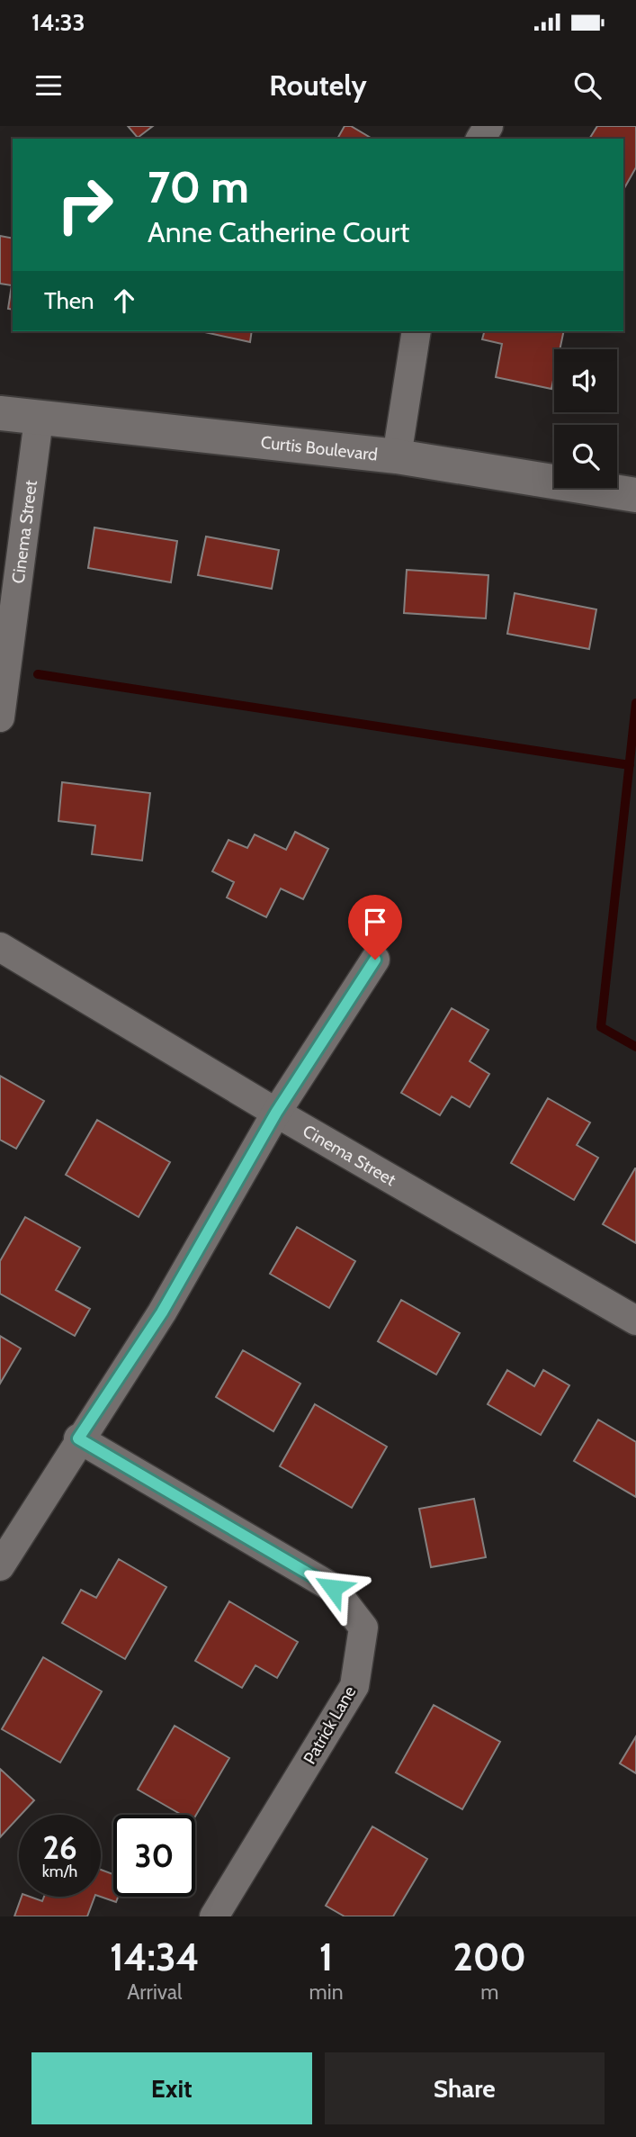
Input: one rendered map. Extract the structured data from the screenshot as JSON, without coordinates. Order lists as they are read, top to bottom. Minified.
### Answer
{"streets":{"street":["Curtis Boulevard","Cinema Street","Patrick Lane"]},"crossings":[["Curtis Boulevard","Cinema Street"]],"page":{"status":"14:33","header":"Routely","turn":["70 m","Anne Catherine Court"],"then":"Then","speed":"26 km/h","limit":"30","eta":["14:34","Arrival","1","min","200","m"],"buttons":["Exit","Share"]}}
